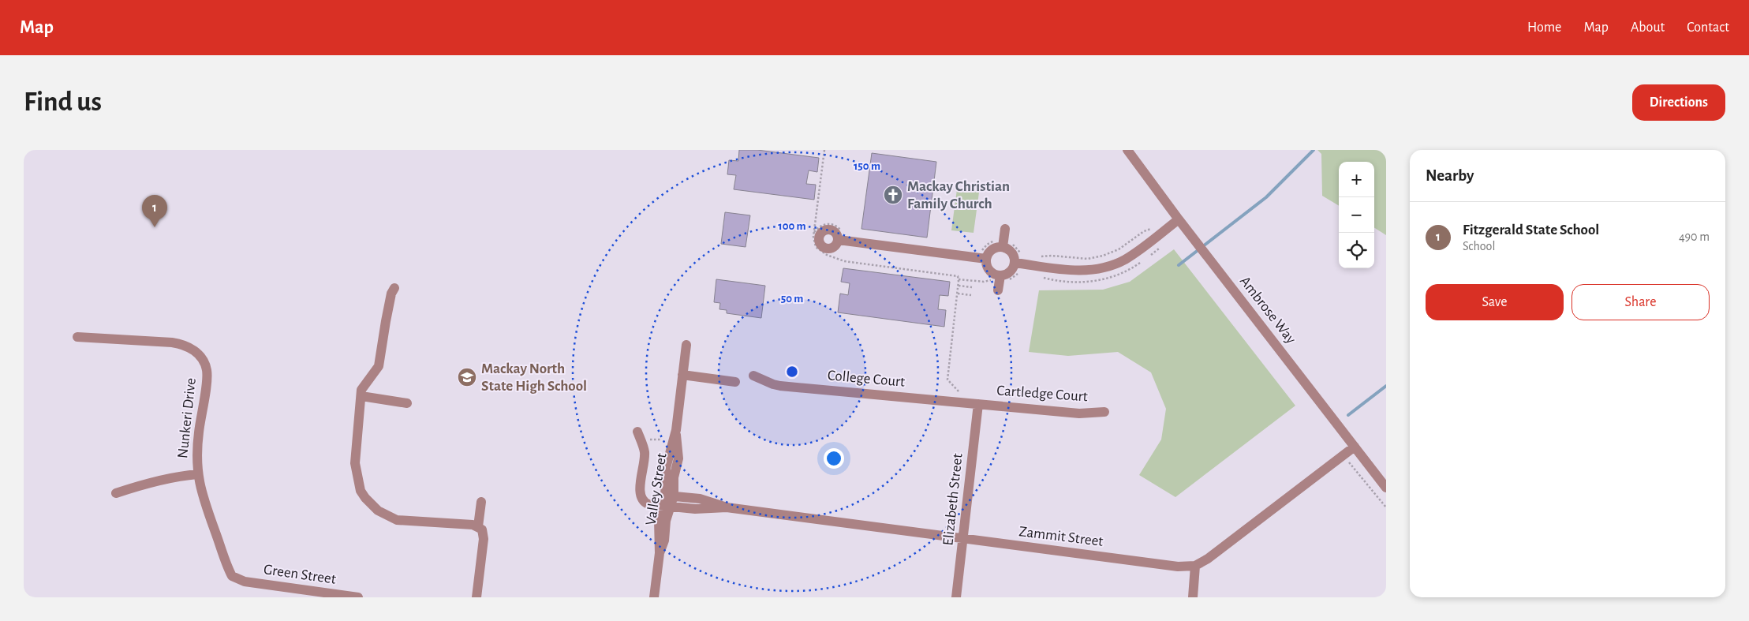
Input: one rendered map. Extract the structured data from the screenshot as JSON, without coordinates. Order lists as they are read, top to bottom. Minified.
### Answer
{"streets":{"street":["Ambrose Way","College Court","Cartledge Court","Nunkeri Drive","Valley Street","Elizabeth Street","Zammit Street","Green Street"]},"crossings":[["Ambrose Way","Zammit Street"],["College Court","Cartledge Court"],["College Court","Elizabeth Street"],["Cartledge Court","Elizabeth Street"],["Nunkeri Drive","Green Street"],["Valley Street","Zammit Street"],["Elizabeth Street","Zammit Street"]],"places":{"church":["Mackay Christian Family Church"],"school or university":["Mackay North State High School"]},"page":{"header":"Map","nav":["Home","Map","About","Contact"],"buttons":["Directions",["Save","Share"]],"title":"Find us","heading":"Nearby","map_buttons":["+","−"],"pins":"1","list":[{"mark":"1","name":"Fitzgerald State School","note":"School","value":"490 m"}]},"rings":["150 m","100 m","50 m"]}
